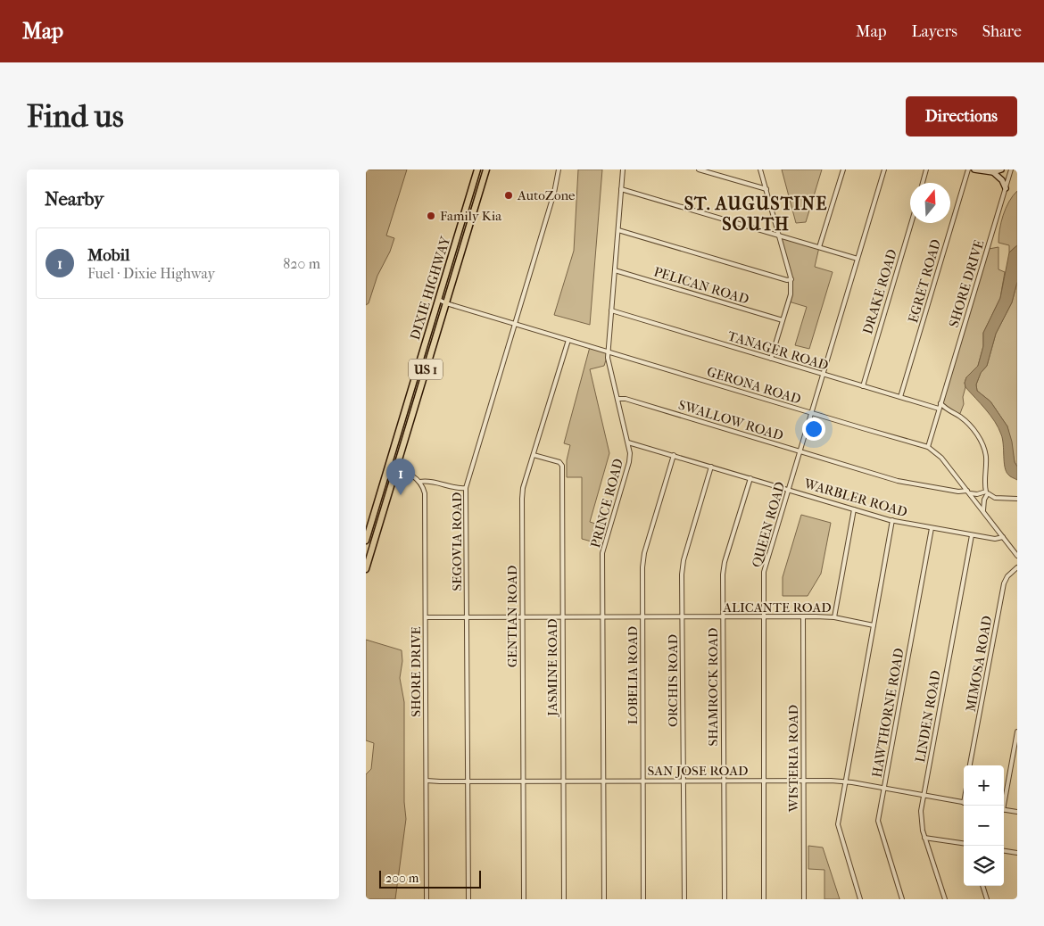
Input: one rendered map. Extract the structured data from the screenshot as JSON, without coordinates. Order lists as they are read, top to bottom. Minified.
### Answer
{"streets":{"main road":["DIXIE HIGHWAY","US 1"],"street":["EGRET ROAD","SHORE DRIVE","PELICAN ROAD","DRAKE ROAD","TANAGER ROAD","GERONA ROAD","SWALLOW ROAD","WARBLER ROAD","PRINCE ROAD","QUEEN ROAD","SEGOVIA ROAD","ALICANTE ROAD","GENTIAN ROAD","MIMOSA ROAD","JASMINE ROAD","LOBELIA ROAD","ORCHIS ROAD","SHAMROCK ROAD","HAWTHORNE ROAD","LINDEN ROAD","WISTERIA ROAD","SAN JOSE ROAD"]},"crossings":[["EGRET ROAD","TANAGER ROAD"],["SHORE DRIVE","TANAGER ROAD"],["SHORE DRIVE","GERONA ROAD"],["SHORE DRIVE","SWALLOW ROAD"],["SHORE DRIVE","ALICANTE ROAD"],["SHORE DRIVE","SAN JOSE ROAD"],["PELICAN ROAD","PRINCE ROAD"],["DIXIE HIGHWAY","GERONA ROAD"],["DRAKE ROAD","TANAGER ROAD"],["TANAGER ROAD","PRINCE ROAD"],["TANAGER ROAD","QUEEN ROAD"],["US 1","GERONA ROAD"],["GERONA ROAD","SWALLOW ROAD"],["GERONA ROAD","WARBLER ROAD"],["GERONA ROAD","PRINCE ROAD"],["GERONA ROAD","QUEEN ROAD"],["GERONA ROAD","SEGOVIA ROAD"],["GERONA ROAD","GENTIAN ROAD"],["SWALLOW ROAD","PRINCE ROAD"],["SWALLOW ROAD","QUEEN ROAD"],["WARBLER ROAD","PRINCE ROAD"],["WARBLER ROAD","QUEEN ROAD"],["WARBLER ROAD","LOBELIA ROAD"],["WARBLER ROAD","ORCHIS ROAD"],["WARBLER ROAD","SHAMROCK ROAD"],["WARBLER ROAD","HAWTHORNE ROAD"],["WARBLER ROAD","LINDEN ROAD"],["PRINCE ROAD","ALICANTE ROAD"],["PRINCE ROAD","SAN JOSE ROAD"],["QUEEN ROAD","ALICANTE ROAD"],["QUEEN ROAD","SAN JOSE ROAD"],["SEGOVIA ROAD","ALICANTE ROAD"],["SEGOVIA ROAD","SAN JOSE ROAD"],["ALICANTE ROAD","GENTIAN ROAD"],["ALICANTE ROAD","JASMINE ROAD"],["ALICANTE ROAD","LOBELIA ROAD"],["ALICANTE ROAD","ORCHIS ROAD"],["ALICANTE ROAD","SHAMROCK ROAD"],["ALICANTE ROAD","WISTERIA ROAD"],["GENTIAN ROAD","JASMINE ROAD"],["GENTIAN ROAD","SAN JOSE ROAD"],["JASMINE ROAD","SAN JOSE ROAD"],["LOBELIA ROAD","SAN JOSE ROAD"],["ORCHIS ROAD","SAN JOSE ROAD"],["SHAMROCK ROAD","SAN JOSE ROAD"],["HAWTHORNE ROAD","SAN JOSE ROAD"],["LINDEN ROAD","SAN JOSE ROAD"],["WISTERIA ROAD","SAN JOSE ROAD"]],"districts":["ST. AUGUSTINE SOUTH"],"places":["AutoZone","Family Kia"],"scale_bar":"200 m","north":"top","page":{"header":"Map","nav":["Map","Layers","Share"],"buttons":"Directions","title":"Find us","heading":"Nearby","list":[{"mark":"1","name":"Mobil","note":"Fuel · Dixie Highway","value":"820 m"}],"pins":"1","map_buttons":["+","−"],"scale":"200 m"}}
